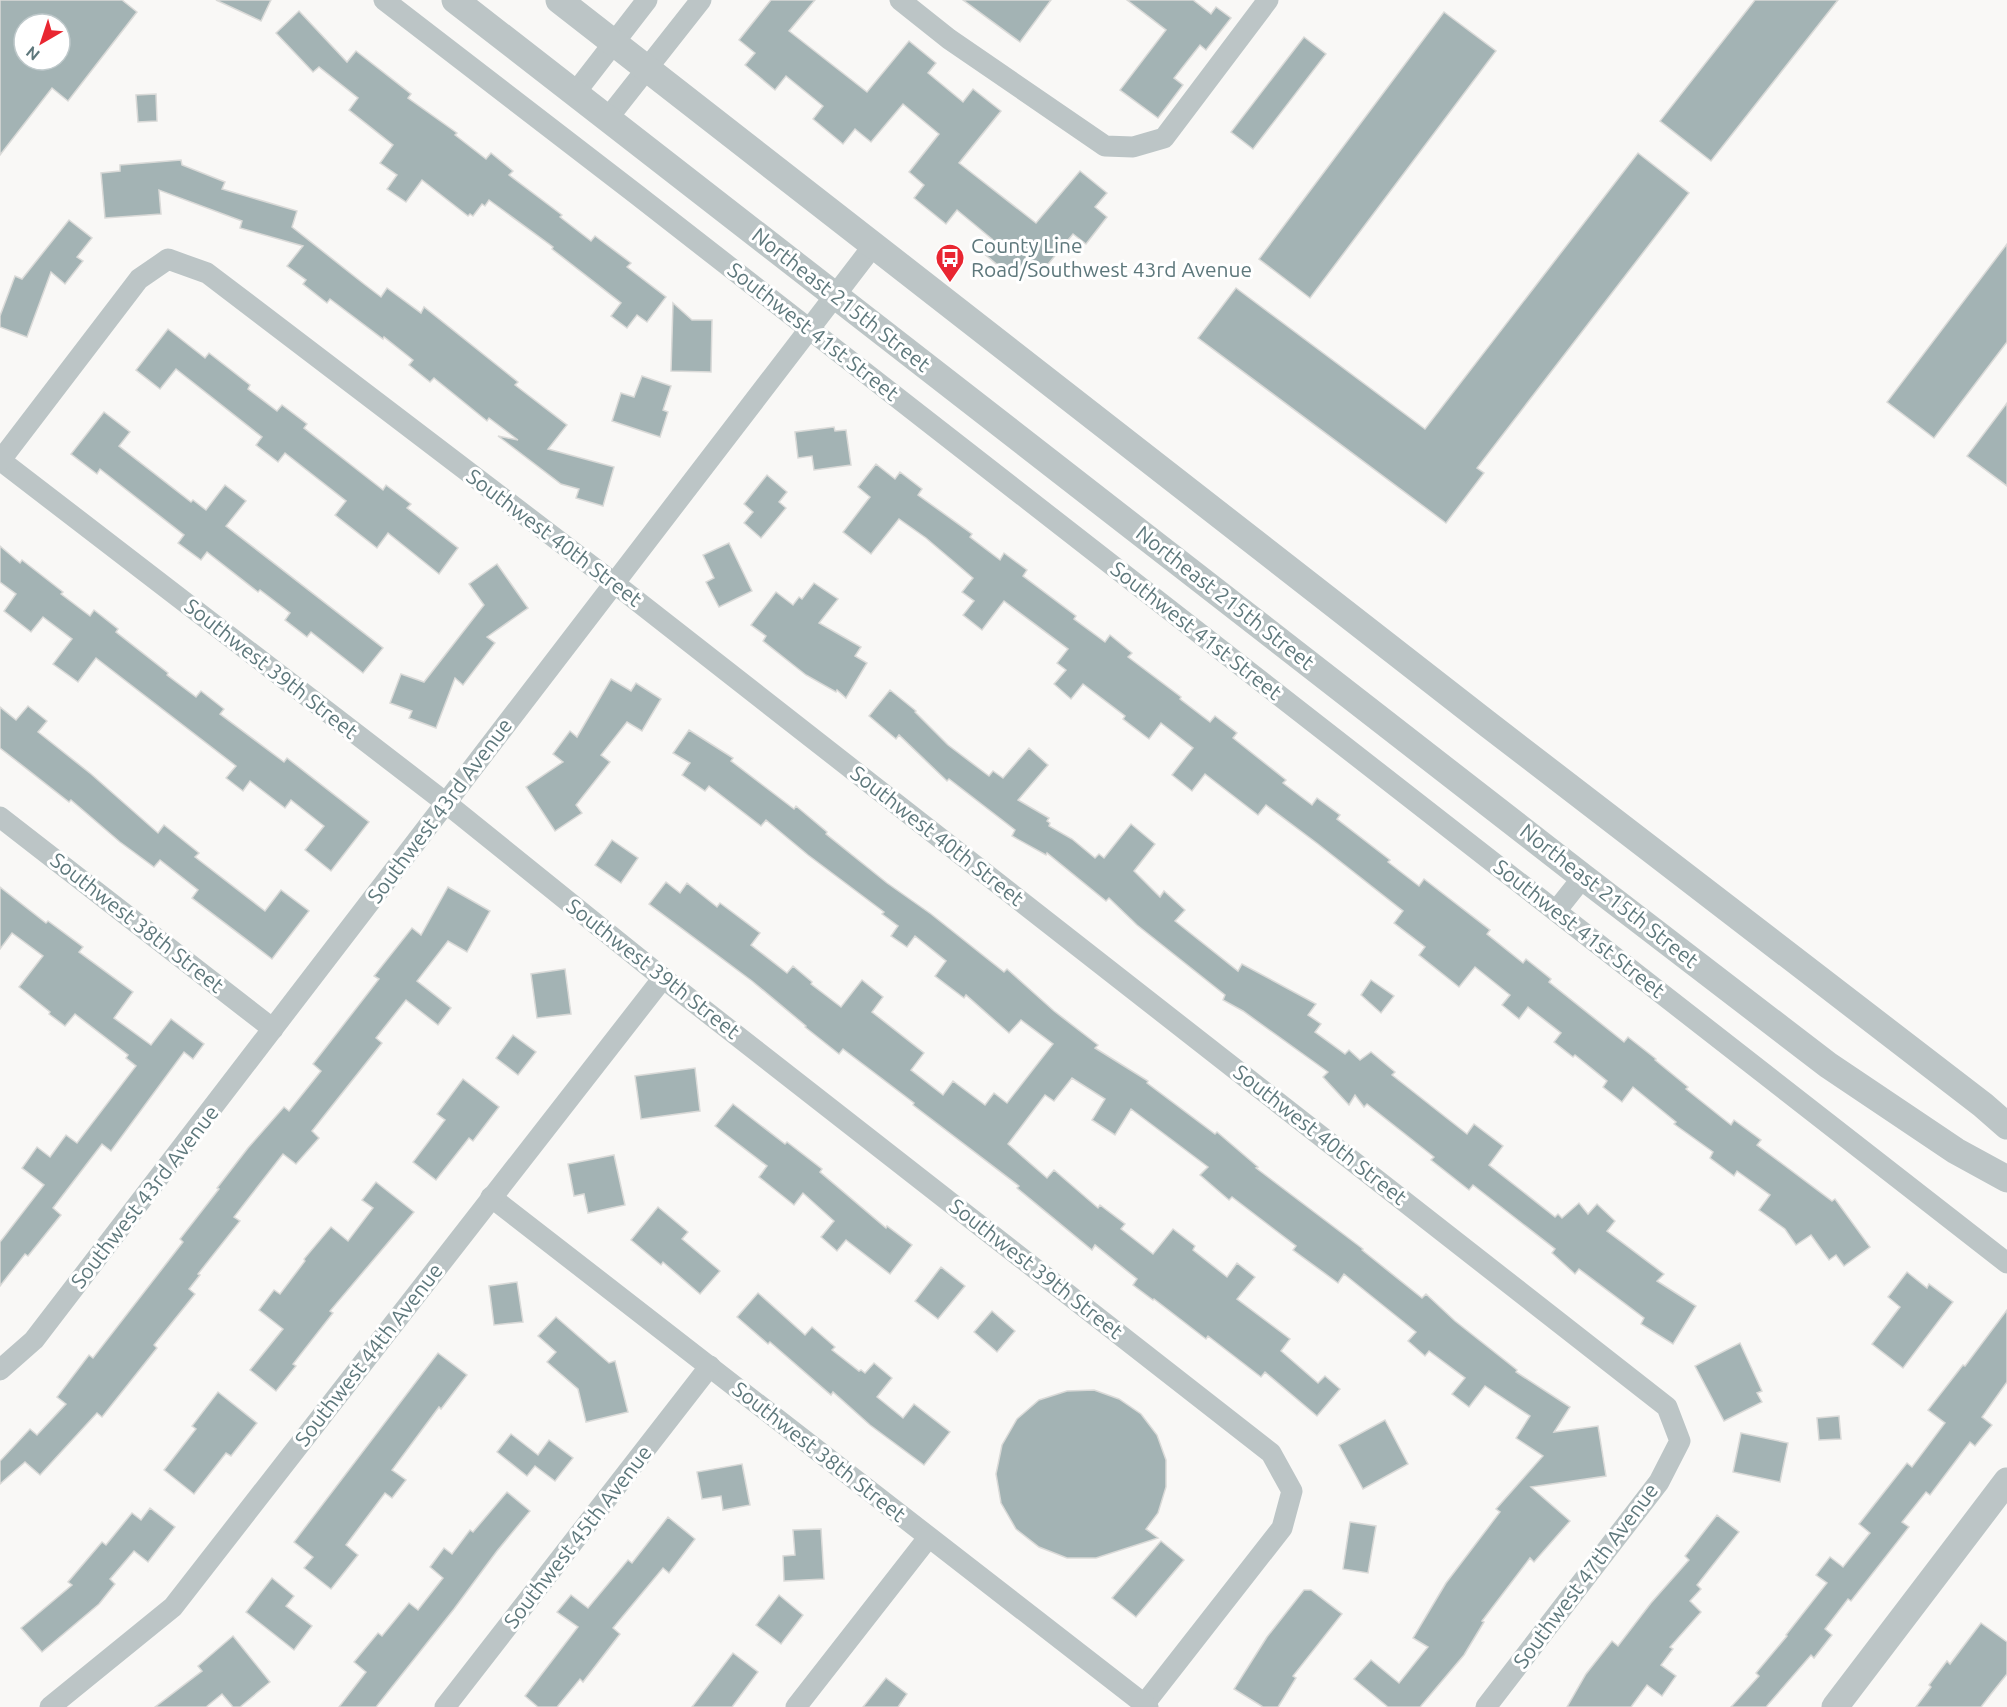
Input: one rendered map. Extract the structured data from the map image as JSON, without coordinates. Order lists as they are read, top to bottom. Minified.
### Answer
{"streets":{"street":["Northeast 215th Street","Southwest 41st Street","Southwest 40th Street","Southwest 39th Street","Southwest 43rd Avenue","Southwest 38th Street","Southwest 44th Avenue","Southwest 45th Avenue","Southwest 47th Avenue"]},"crossings":[["Northeast 215th Street","Southwest 43rd Avenue"],["Southwest 41st Street","Southwest 43rd Avenue"],["Southwest 40th Street","Southwest 39th Street"],["Southwest 40th Street","Southwest 43rd Avenue"],["Southwest 40th Street","Southwest 47th Avenue"],["Southwest 39th Street","Southwest 43rd Avenue"],["Southwest 39th Street","Southwest 38th Street"],["Southwest 39th Street","Southwest 44th Avenue"],["Southwest 43rd Avenue","Southwest 38th Street"],["Southwest 38th Street","Southwest 44th Avenue"],["Southwest 38th Street","Southwest 45th Avenue"]],"places":{"bus stop":["County Line Road/Southwest 43rd Avenue"]},"north":"bottom left"}
